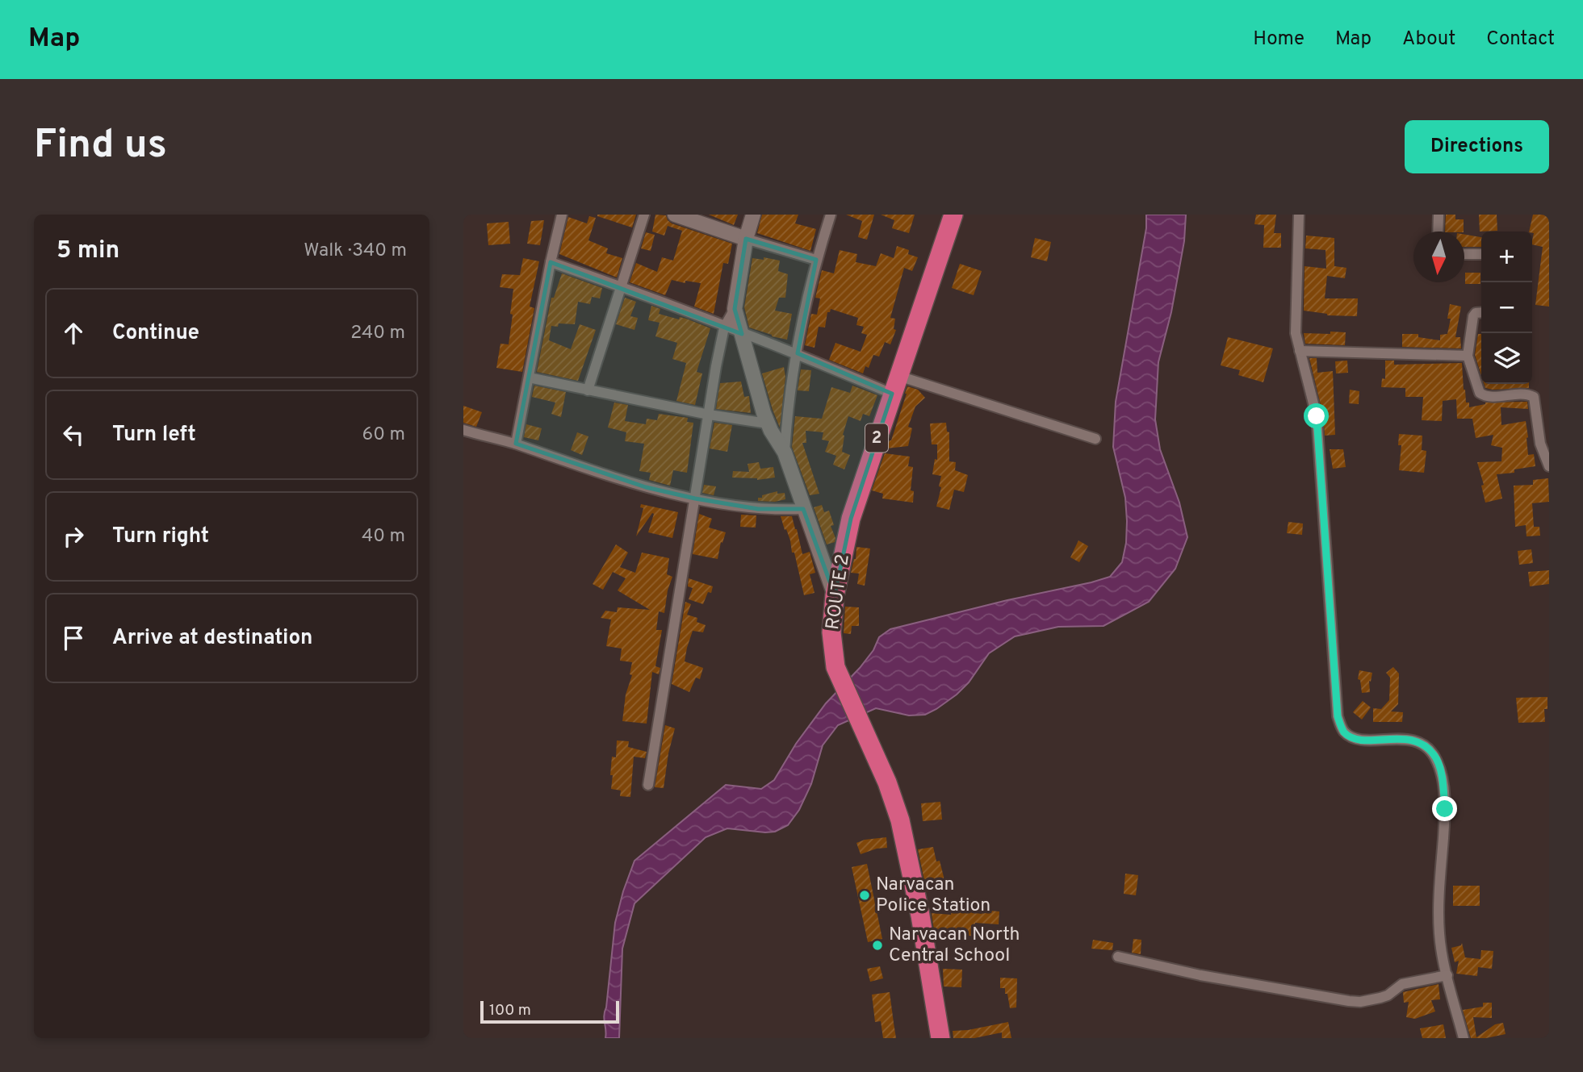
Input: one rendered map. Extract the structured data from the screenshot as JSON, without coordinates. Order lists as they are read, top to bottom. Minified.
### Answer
{"streets":{"highway":["2","ROUTE 2"]},"places":["Narvacan Police Station","Narvacan North Central School"],"scale_bar":"100 m","north":"bottom","page":{"header":"Map","nav":["Home","Map","About","Contact"],"buttons":"Directions","title":"Find us","heading":["5 min","Walk · 340 m"],"map_buttons":["+","−"],"list":[["Continue","240 m"],["Turn left","60 m"],["Turn right","40 m"],"Arrive at destination"],"scale":"100 m"}}
